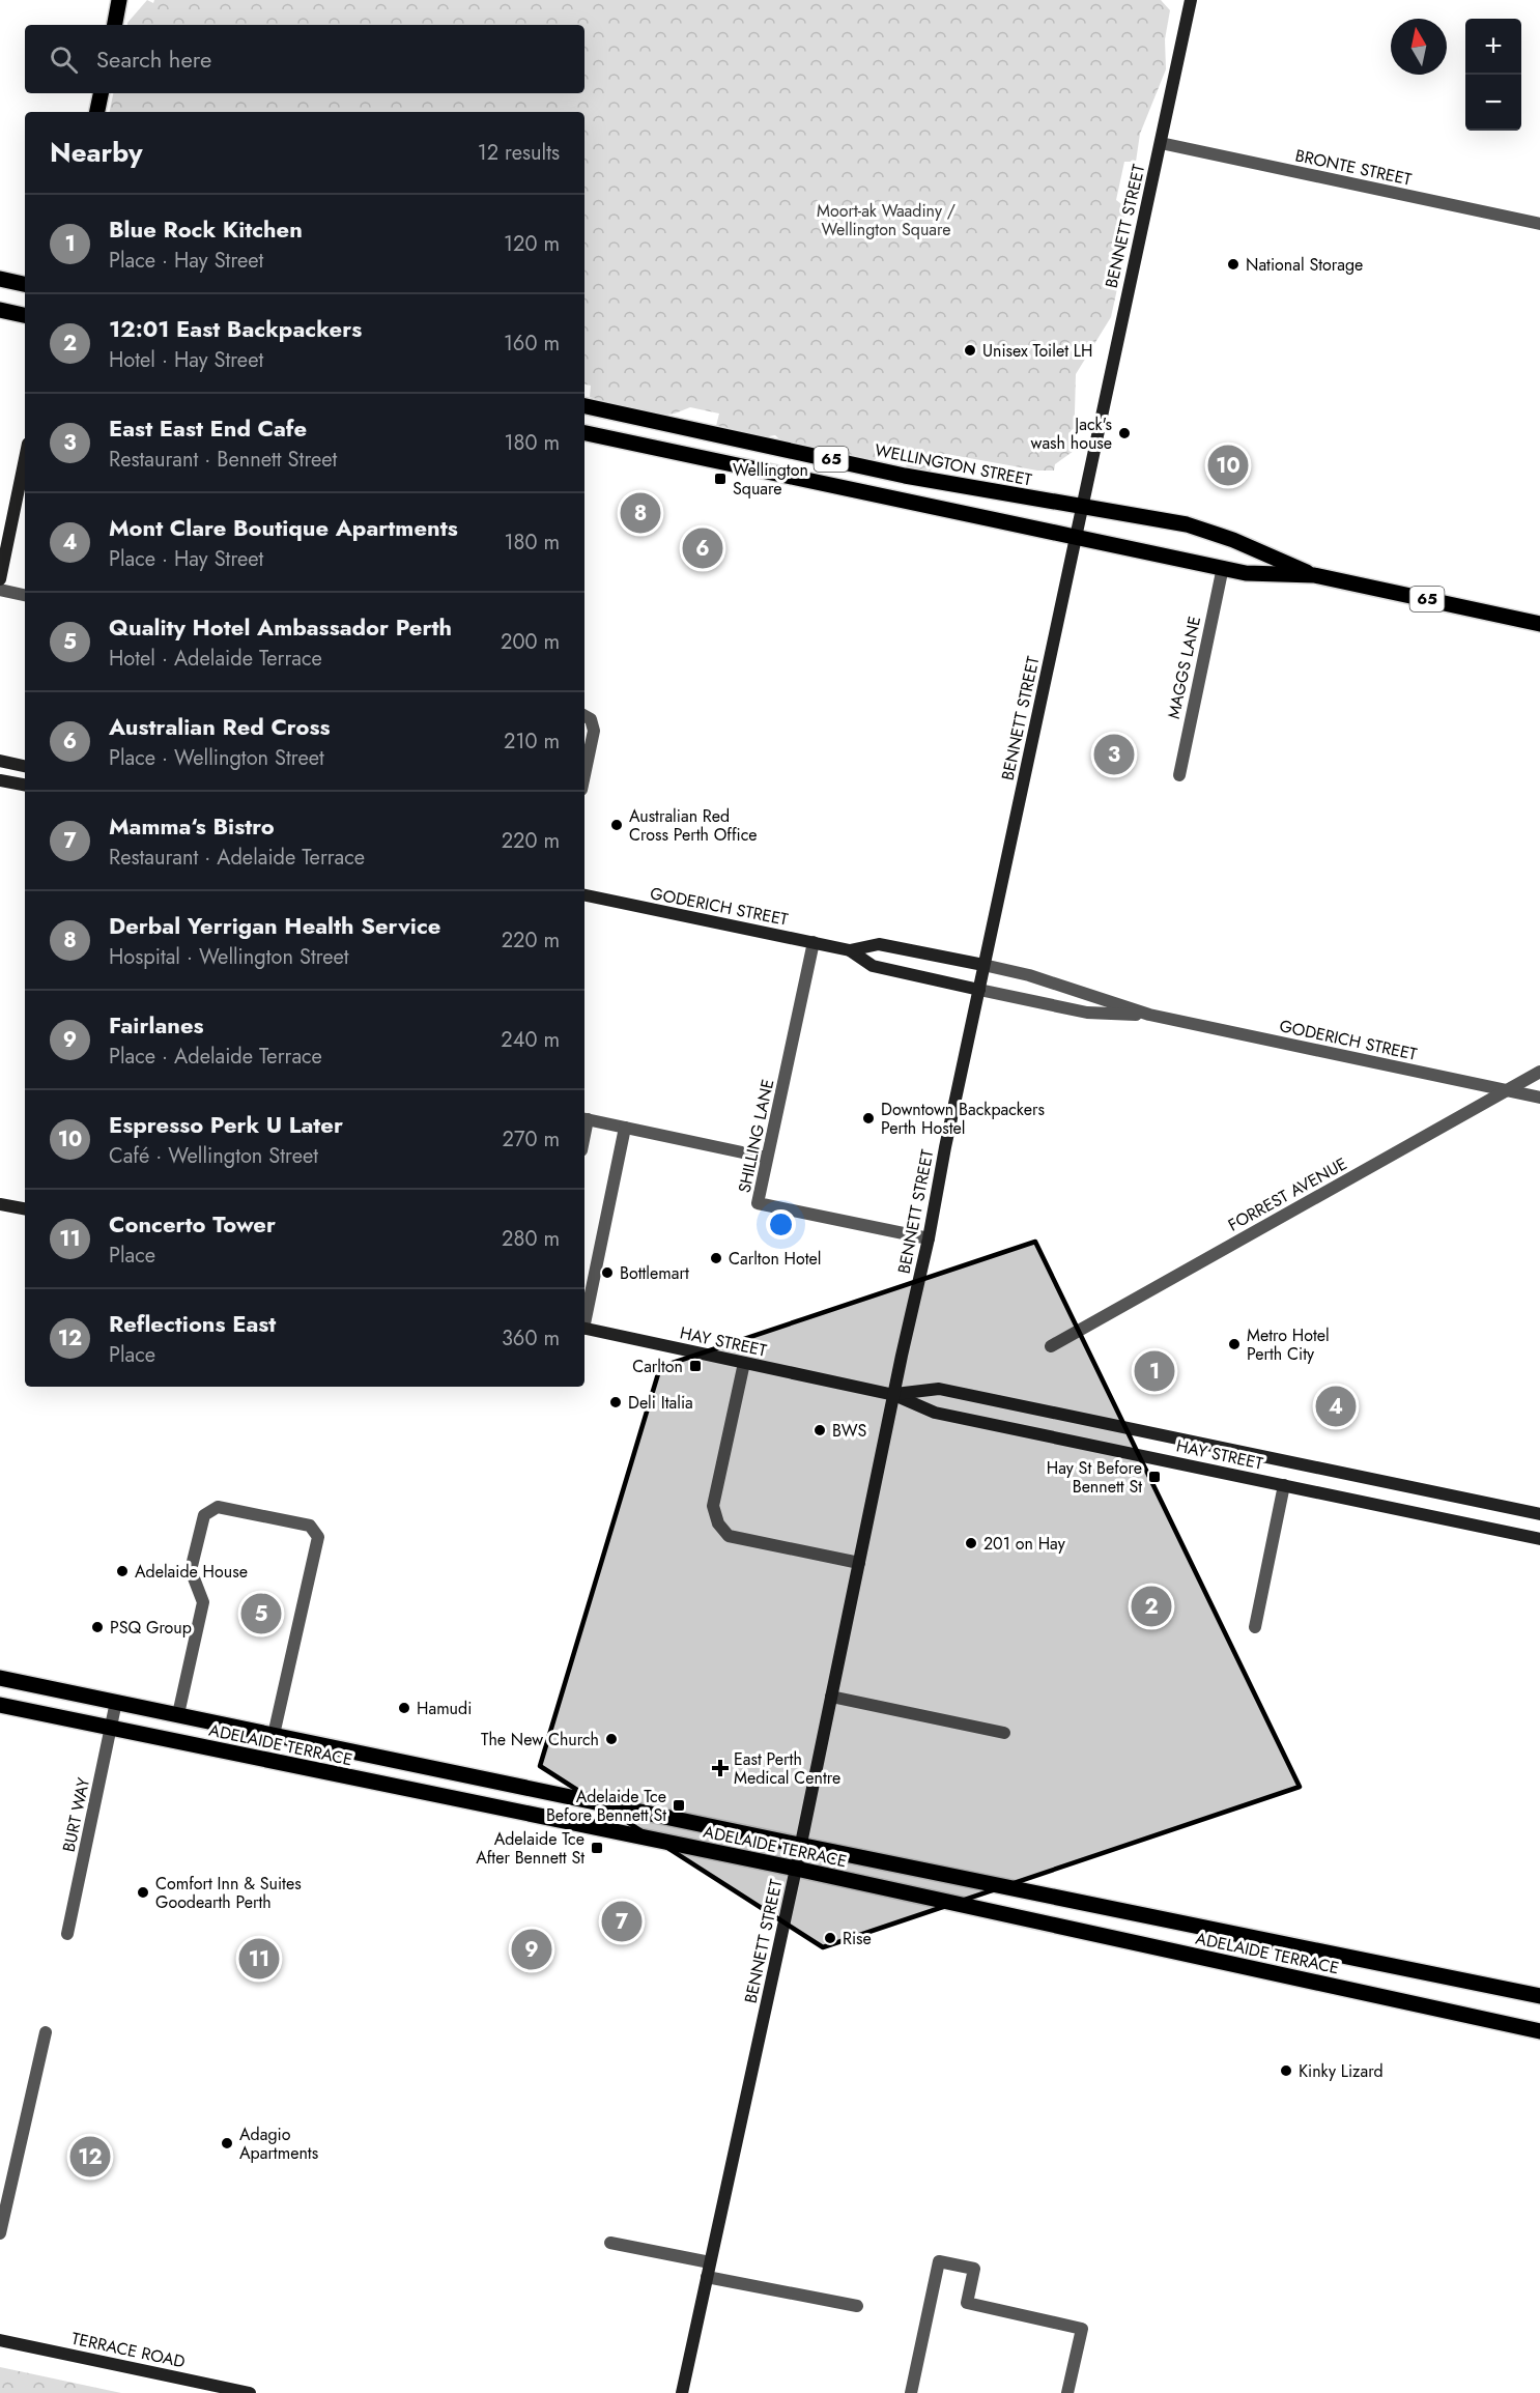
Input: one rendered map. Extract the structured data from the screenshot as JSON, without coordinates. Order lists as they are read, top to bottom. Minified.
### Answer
{"streets":{"main road":["BENNETT STREET","65","WELLINGTON STREET","GODERICH STREET","HAY STREET","ADELAIDE TERRACE","TERRACE ROAD"],"street":["BRONTE STREET","MAGGS LANE","SHILLING LANE","FORREST AVENUE","BURT WAY"]},"crossings":[["BRONTE STREET","BENNETT STREET"],["BENNETT STREET","WELLINGTON STREET"],["BENNETT STREET","GODERICH STREET"],["BENNETT STREET","SHILLING LANE"],["BENNETT STREET","HAY STREET"],["BENNETT STREET","ADELAIDE TERRACE"],["WELLINGTON STREET","MAGGS LANE"],["GODERICH STREET","SHILLING LANE"],["GODERICH STREET","FORREST AVENUE"],["ADELAIDE TERRACE","BURT WAY"]],"parks":["Moort-ak Waadiny / Wellington Square"],"places":{"other":["National Storage","Unisex Toilet LH","Jack's wash house","Australian Red Cross Perth Office","Downtown Backpackers Perth Hostel","Carlton Hotel","Bottlemart","Metro Hotel Perth City","Deli Italia","BWS","201 on Hay","Adelaide House","PSQ Group","Hamudi","The New Church","Comfort Inn & Suites Goodearth Perth","Rise","Kinky Lizard","Adagio Apartments"],"transit":["Wellington Square","Carlton","Hay St Before Bennett St","Adelaide Tce Before Bennett St","Adelaide Tce After Bennett St"],"health":["East Perth Medical Centre"]},"north":"top","page":{"map_buttons":["+","−"],"search":"Search here","heading":["Nearby","12 results"],"list":[{"mark":"1","name":"Blue Rock Kitchen","note":"Place · Hay Street","value":"120 m"},{"mark":"2","name":"12:01 East Backpackers","note":"Hotel · Hay Street","value":"160 m"},{"mark":"3","name":"East East End Cafe","note":"Restaurant · Bennett Street","value":"180 m"},{"mark":"4","name":"Mont Clare Boutique Apartments","note":"Place · Hay Street","value":"180 m"},{"mark":"5","name":"Quality Hotel Ambassador Perth","note":"Hotel · Adelaide Terrace","value":"200 m"},{"mark":"6","name":"Australian Red Cross","note":"Place · Wellington Street","value":"210 m"},{"mark":"7","name":"Mamma‘s Bistro","note":"Restaurant · Adelaide Terrace","value":"220 m"},{"mark":"8","name":"Derbal Yerrigan Health Service","note":"Hospital · Wellington Street","value":"220 m"},{"mark":"9","name":"Fairlanes","note":"Place · Adelaide Terrace","value":"240 m"},{"mark":"10","name":"Espresso Perk U Later","note":"Café · Wellington Street","value":"270 m"},{"mark":"11","name":"Concerto Tower","note":"Place","value":"280 m"},{"mark":"12","name":"Reflections East","note":"Place","value":"360 m"}],"pins":["10","8","6","3","1","4","2","5","7","9","11","12"]}}
